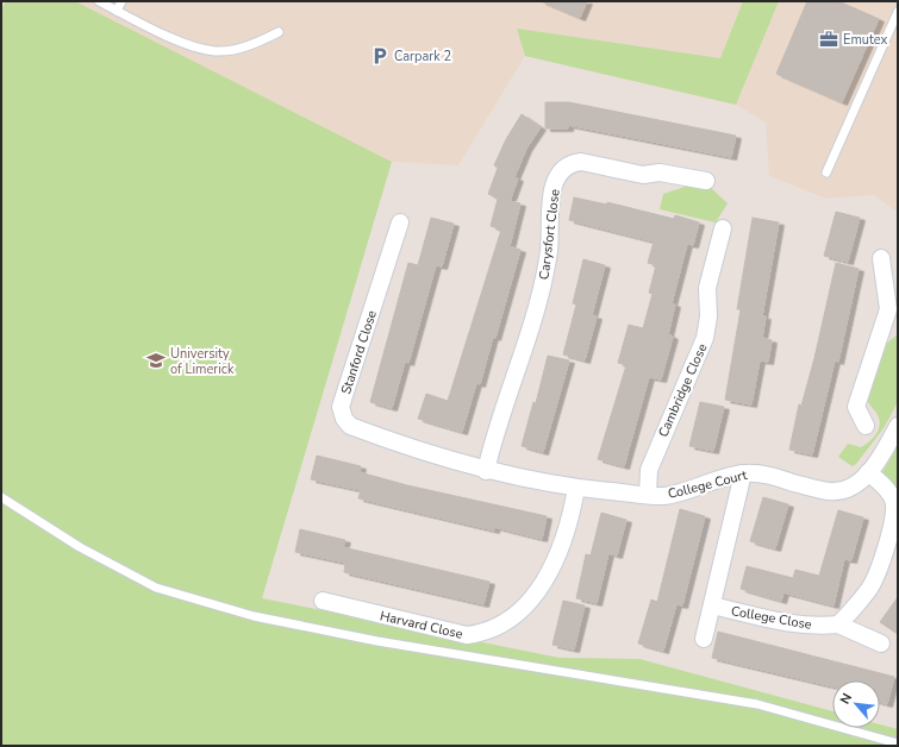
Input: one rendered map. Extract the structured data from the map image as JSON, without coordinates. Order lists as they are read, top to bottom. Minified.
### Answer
{"streets":{"street":["Carysfort Close","Stanford Close","Cambridge Close","College Court","College Close","Harvard Close"]},"crossings":[["Carysfort Close","Stanford Close"],["Carysfort Close","College Court"],["Stanford Close","College Court"],["Cambridge Close","College Court"],["College Court","College Close"],["College Court","Harvard Close"]],"places":{"office":["Emutex"],"parking":["Carpark 2"],"school or university":["University of Limerick"]},"north":"top left"}
